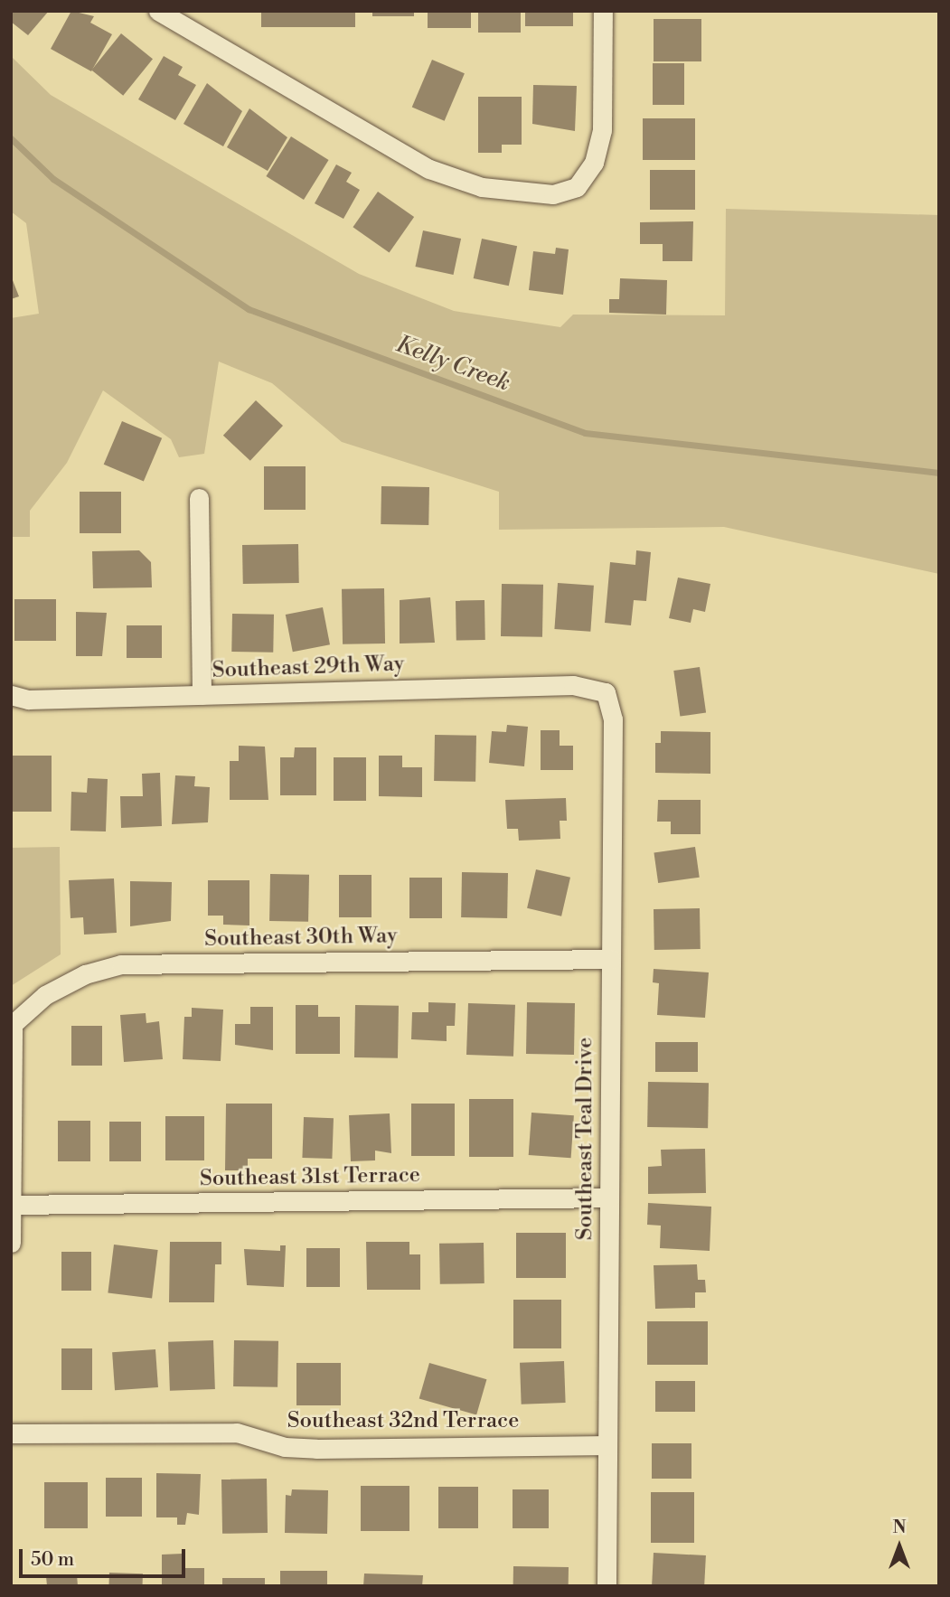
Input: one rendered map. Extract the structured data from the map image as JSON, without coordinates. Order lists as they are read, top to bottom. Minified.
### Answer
{"streets":{"street":["Southeast 29th Way","Southeast 30th Way","Southeast Teal Drive","Southeast 31st Terrace","Southeast 32nd Terrace"]},"crossings":[["Southeast 29th Way","Southeast Teal Drive"],["Southeast 30th Way","Southeast Teal Drive"],["Southeast Teal Drive","Southeast 31st Terrace"],["Southeast Teal Drive","Southeast 32nd Terrace"]],"water":["Kelly Creek"],"scale_bar":"50 m","north":"top"}
